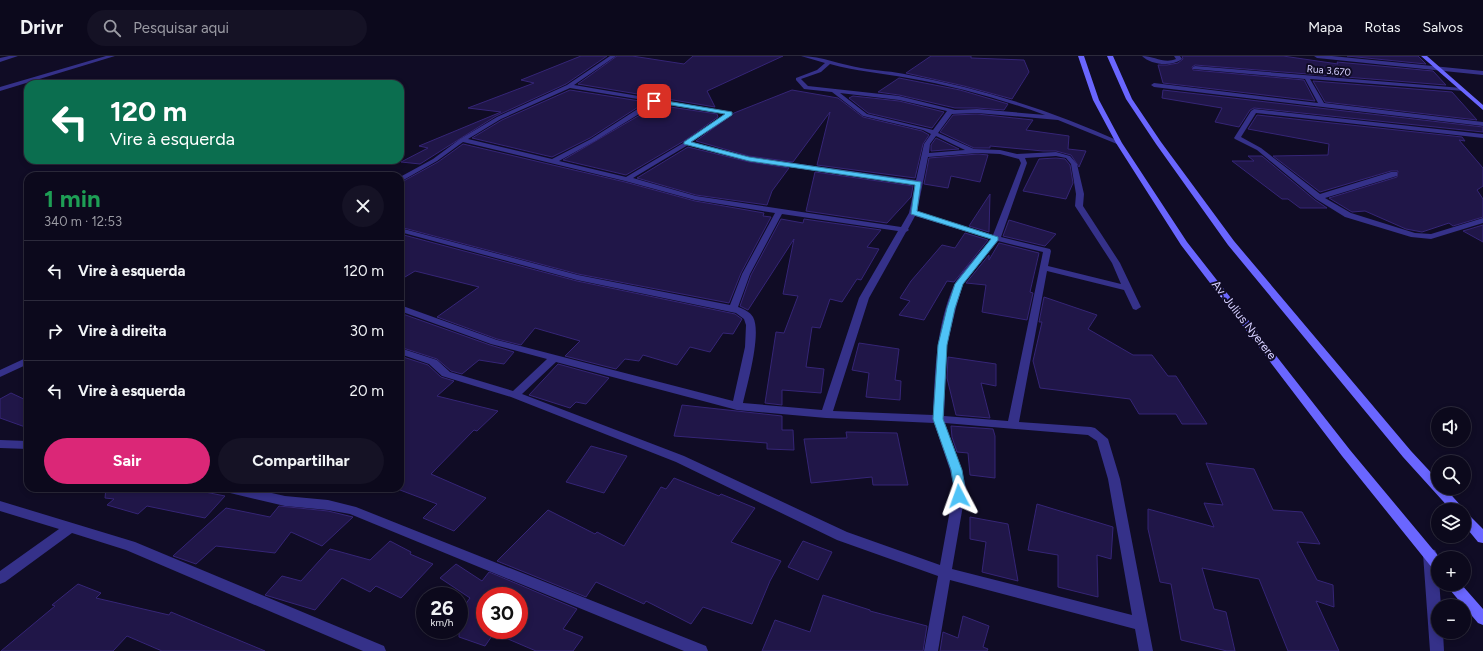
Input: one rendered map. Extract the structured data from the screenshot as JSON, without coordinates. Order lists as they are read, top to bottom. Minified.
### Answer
{"streets":{"main road":["Av. Julius Nyerere"],"street":["Rua 3.670"]},"page":{"header":"Drivr","search":"Pesquisar aqui","nav":["Mapa","Rotas","Salvos"],"turn":["120 m","Vire à esquerda"],"heading":["1 min","340 m · 12:53"],"list":[{"name":"Vire à esquerda","value":"120 m"},{"name":"Vire à direita","value":"30 m"},{"name":"Vire à esquerda","value":"20 m"}],"map_buttons":["+","−"],"buttons":["Sair","Compartilhar"],"speed":"26 km/h","limit":"30"}}
